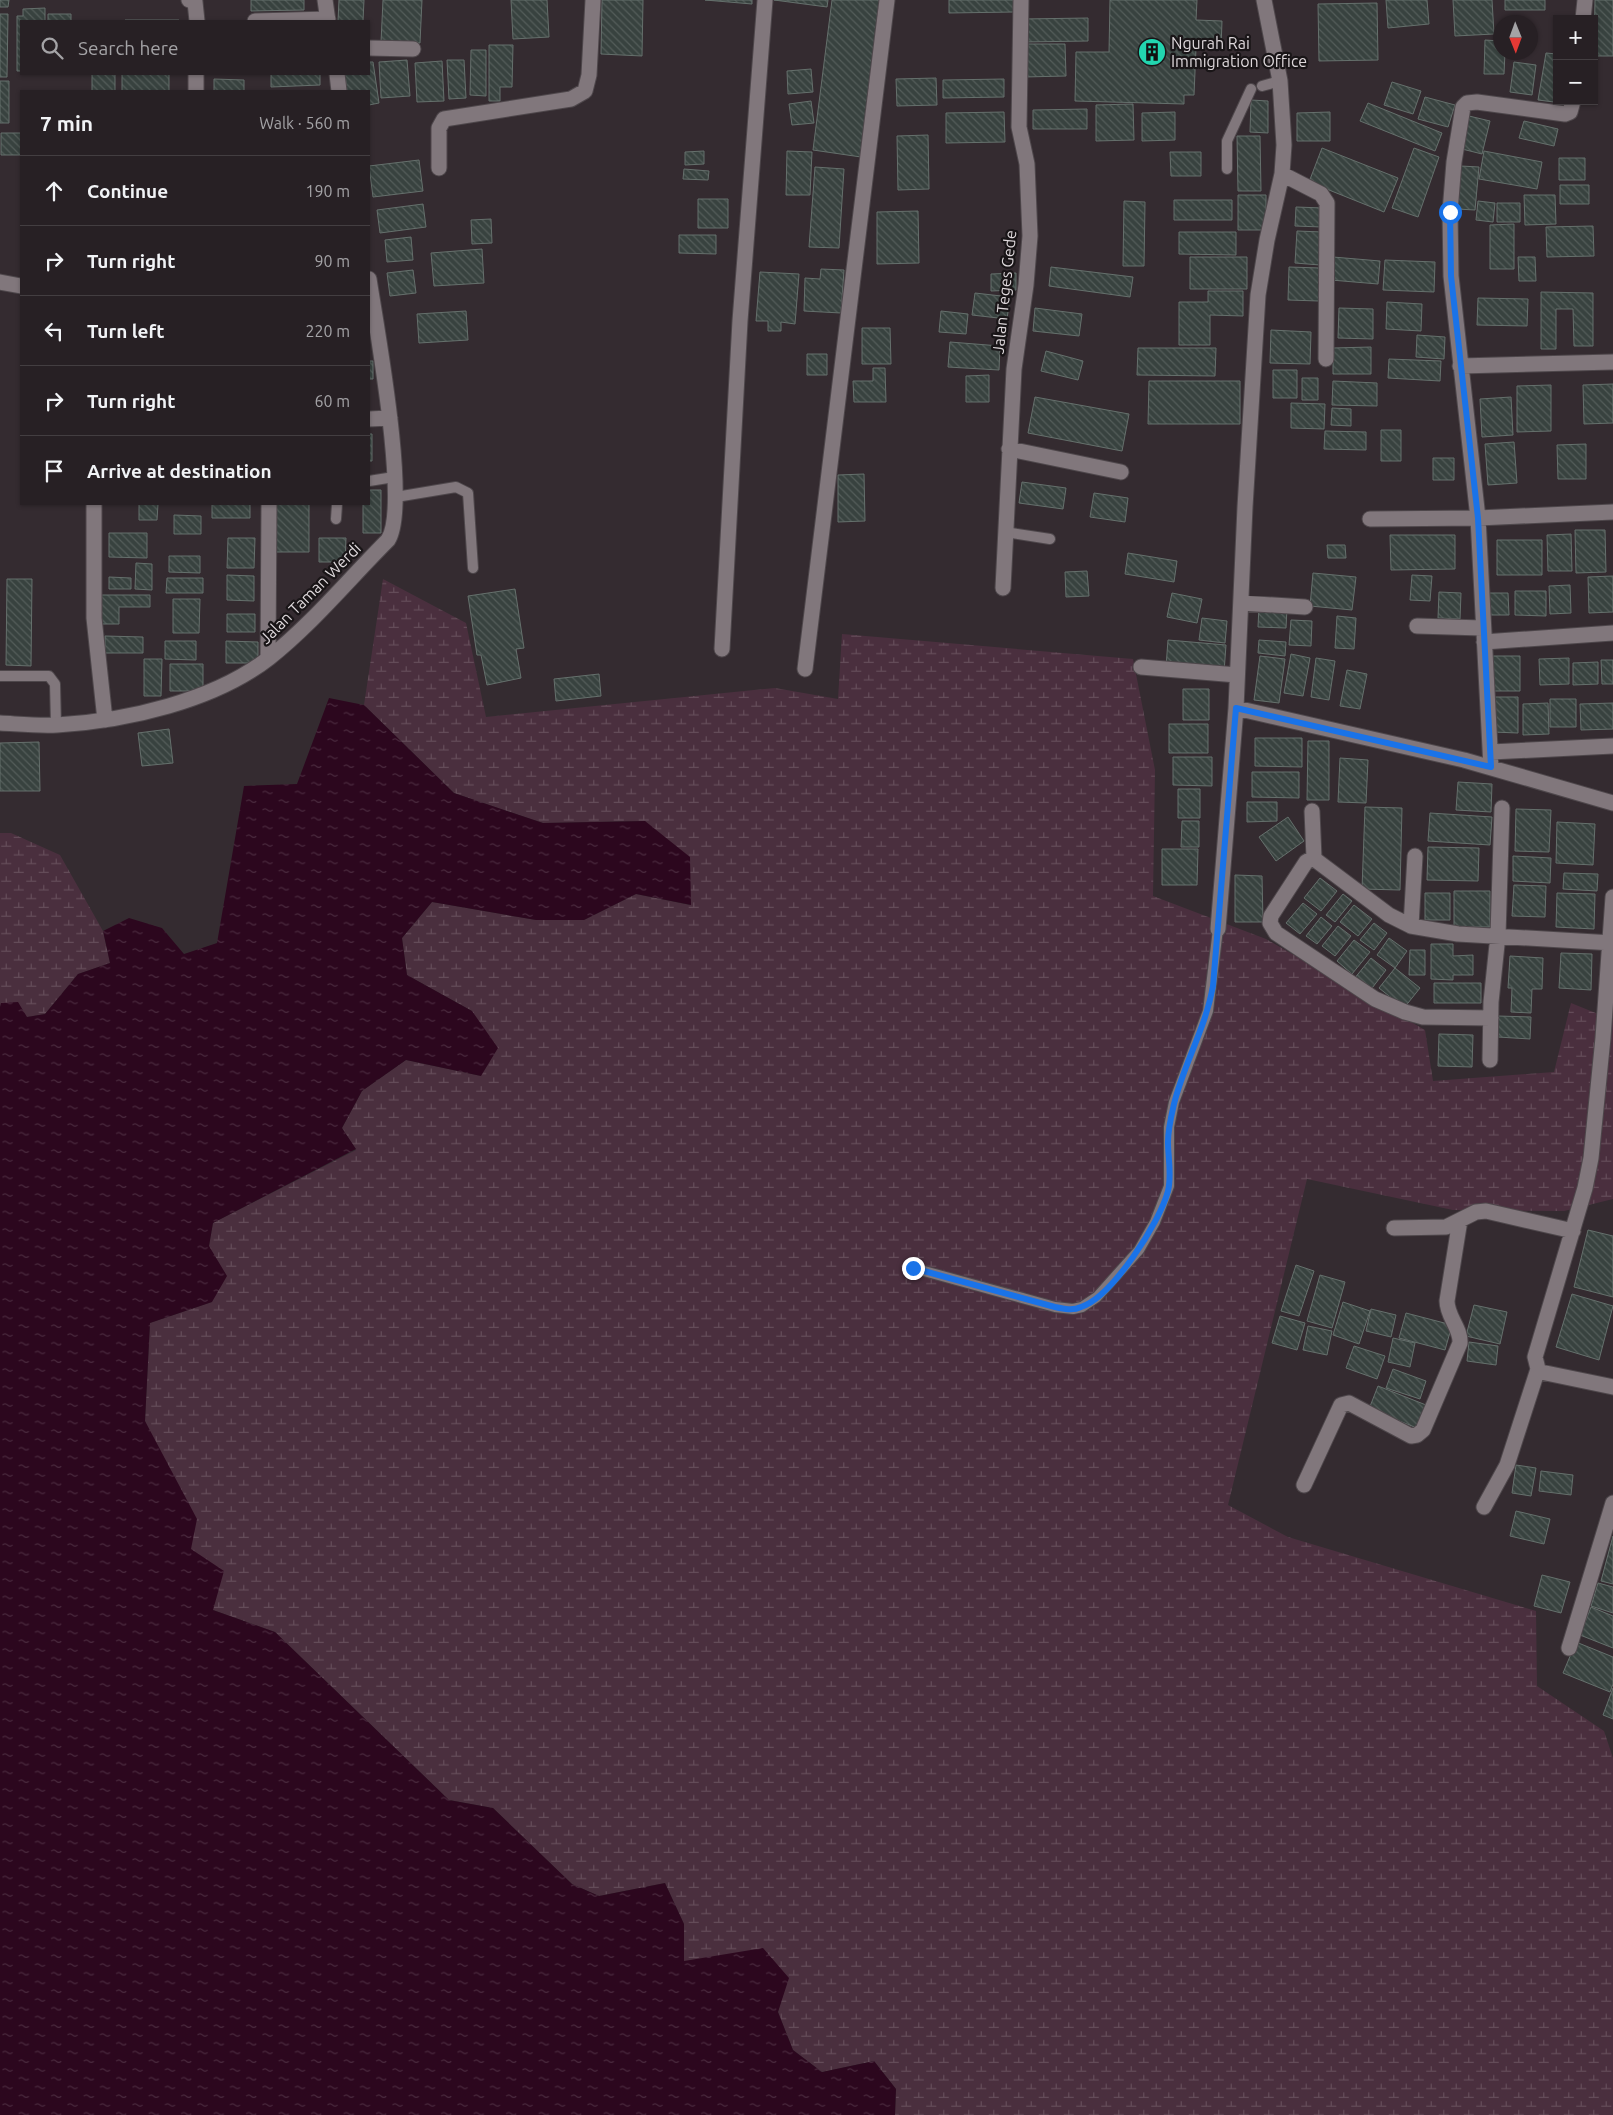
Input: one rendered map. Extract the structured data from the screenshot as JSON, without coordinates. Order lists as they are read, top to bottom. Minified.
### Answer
{"streets":{"street":["Jalan Teges Gede","Jalan Taman Werdi"]},"places":{"building":["Ngurah Rai Immigration Office"]},"north":"bottom","page":{"map_buttons":["+","−"],"search":"Search here","heading":["7 min","Walk · 560 m"],"list":[["Continue","190 m"],["Turn right","90 m"],["Turn left","220 m"],["Turn right","60 m"],"Arrive at destination"]}}
